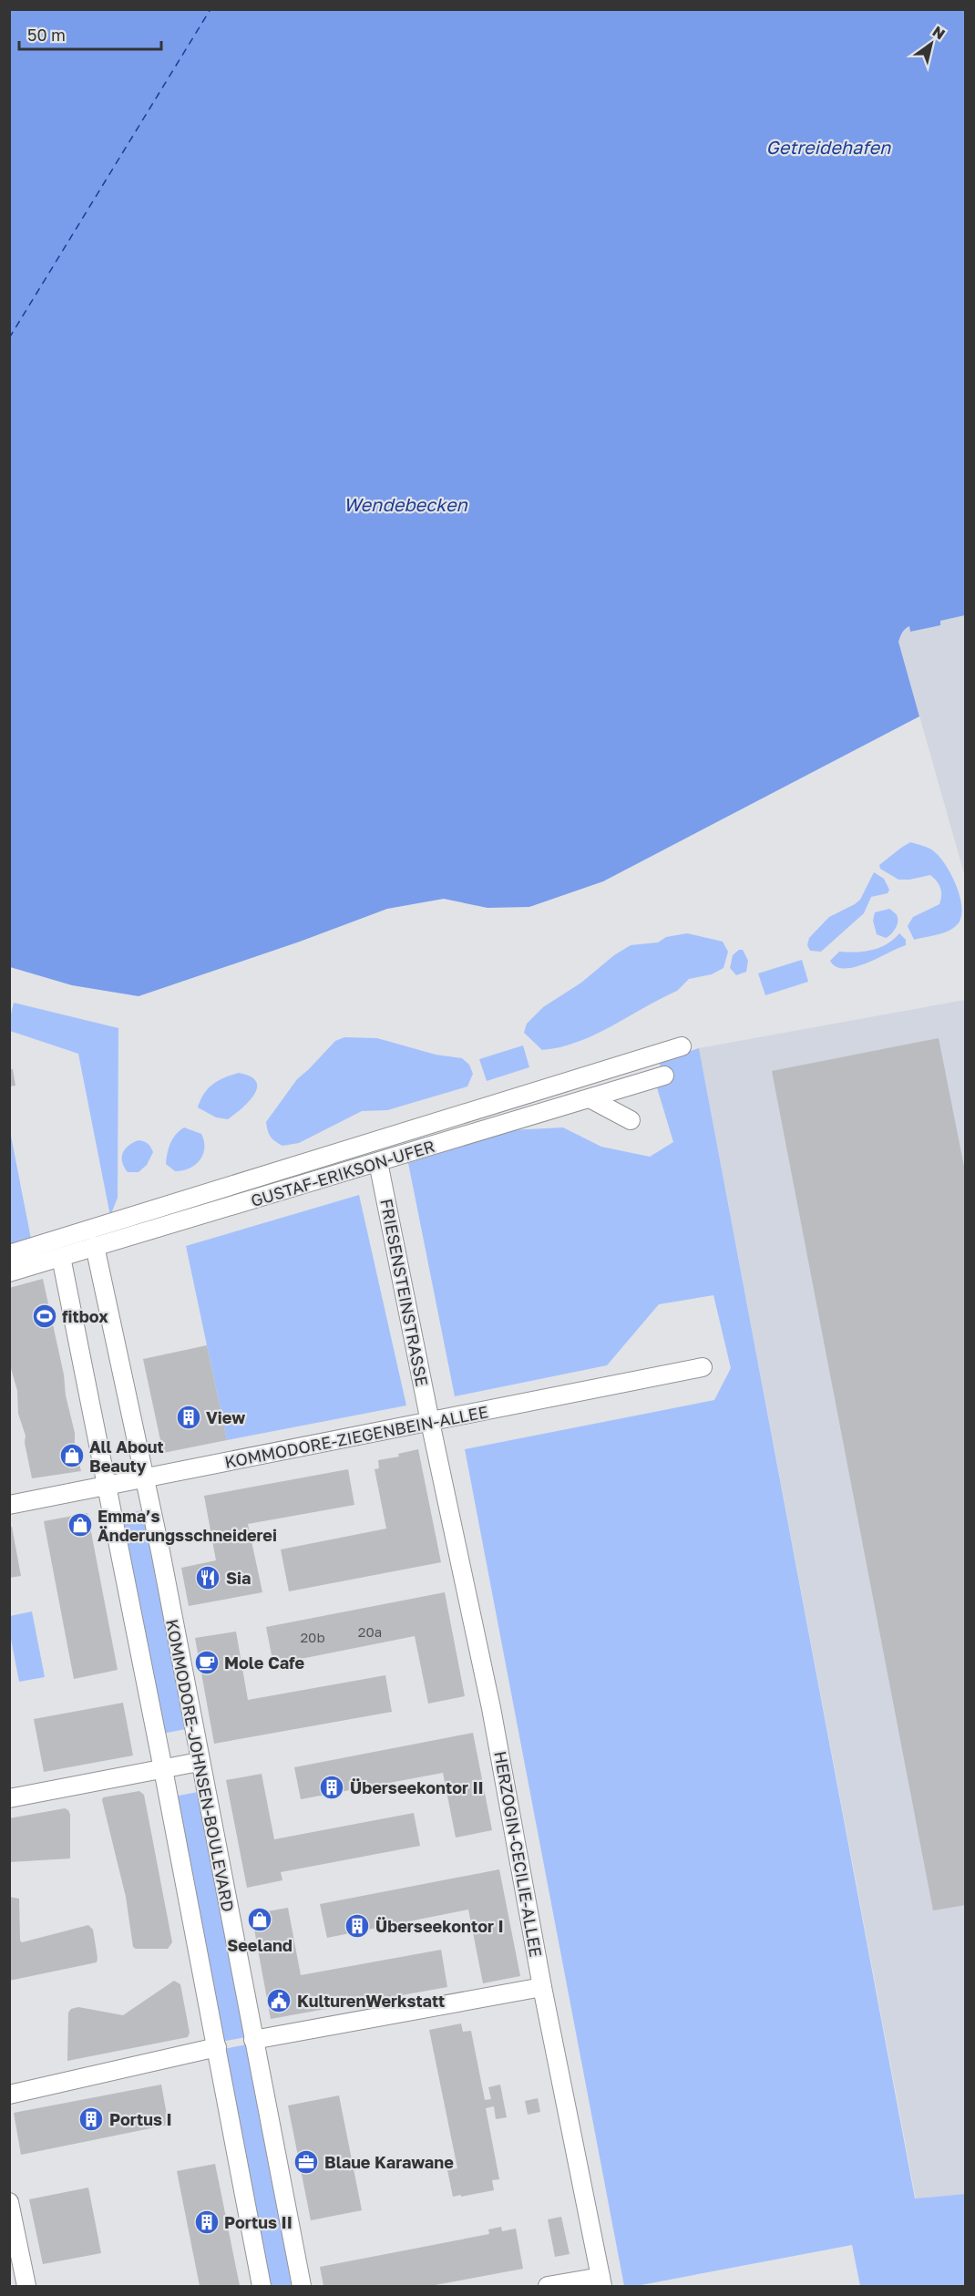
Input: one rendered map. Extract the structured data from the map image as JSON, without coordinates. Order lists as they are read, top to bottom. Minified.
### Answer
{"streets":{"street":["GUSTAF-ERIKSON-UFER","FRIESENSTEINSTRASSE","KOMMODORE-ZIEGENBEIN-ALLEE","KOMMODORE-JOHNSEN-BOULEVARD","HERZOGIN-CECILIE-ALLEE"]},"crossings":[["GUSTAF-ERIKSON-UFER","FRIESENSTEINSTRASSE"],["GUSTAF-ERIKSON-UFER","KOMMODORE-JOHNSEN-BOULEVARD"],["FRIESENSTEINSTRASSE","KOMMODORE-ZIEGENBEIN-ALLEE"],["FRIESENSTEINSTRASSE","HERZOGIN-CECILIE-ALLEE"],["KOMMODORE-ZIEGENBEIN-ALLEE","KOMMODORE-JOHNSEN-BOULEVARD"],["KOMMODORE-ZIEGENBEIN-ALLEE","HERZOGIN-CECILIE-ALLEE"]],"water":["Getreidehafen","Wendebecken"],"places":{"sports":["fitbox"],"building":["View","Überseekontor II","Überseekontor I","Portus I","Portus II"],"shop":["All About Beauty","Emma’s Änderungsschneiderei","Seeland"],"restaurant":["Sia"],"cafe":["Mole Cafe"],"public building":["KulturenWerkstatt"],"office":["Blaue Karawane"]},"house_numbers":["20a","20b"],"scale_bar":"50 m","north":"top right"}
